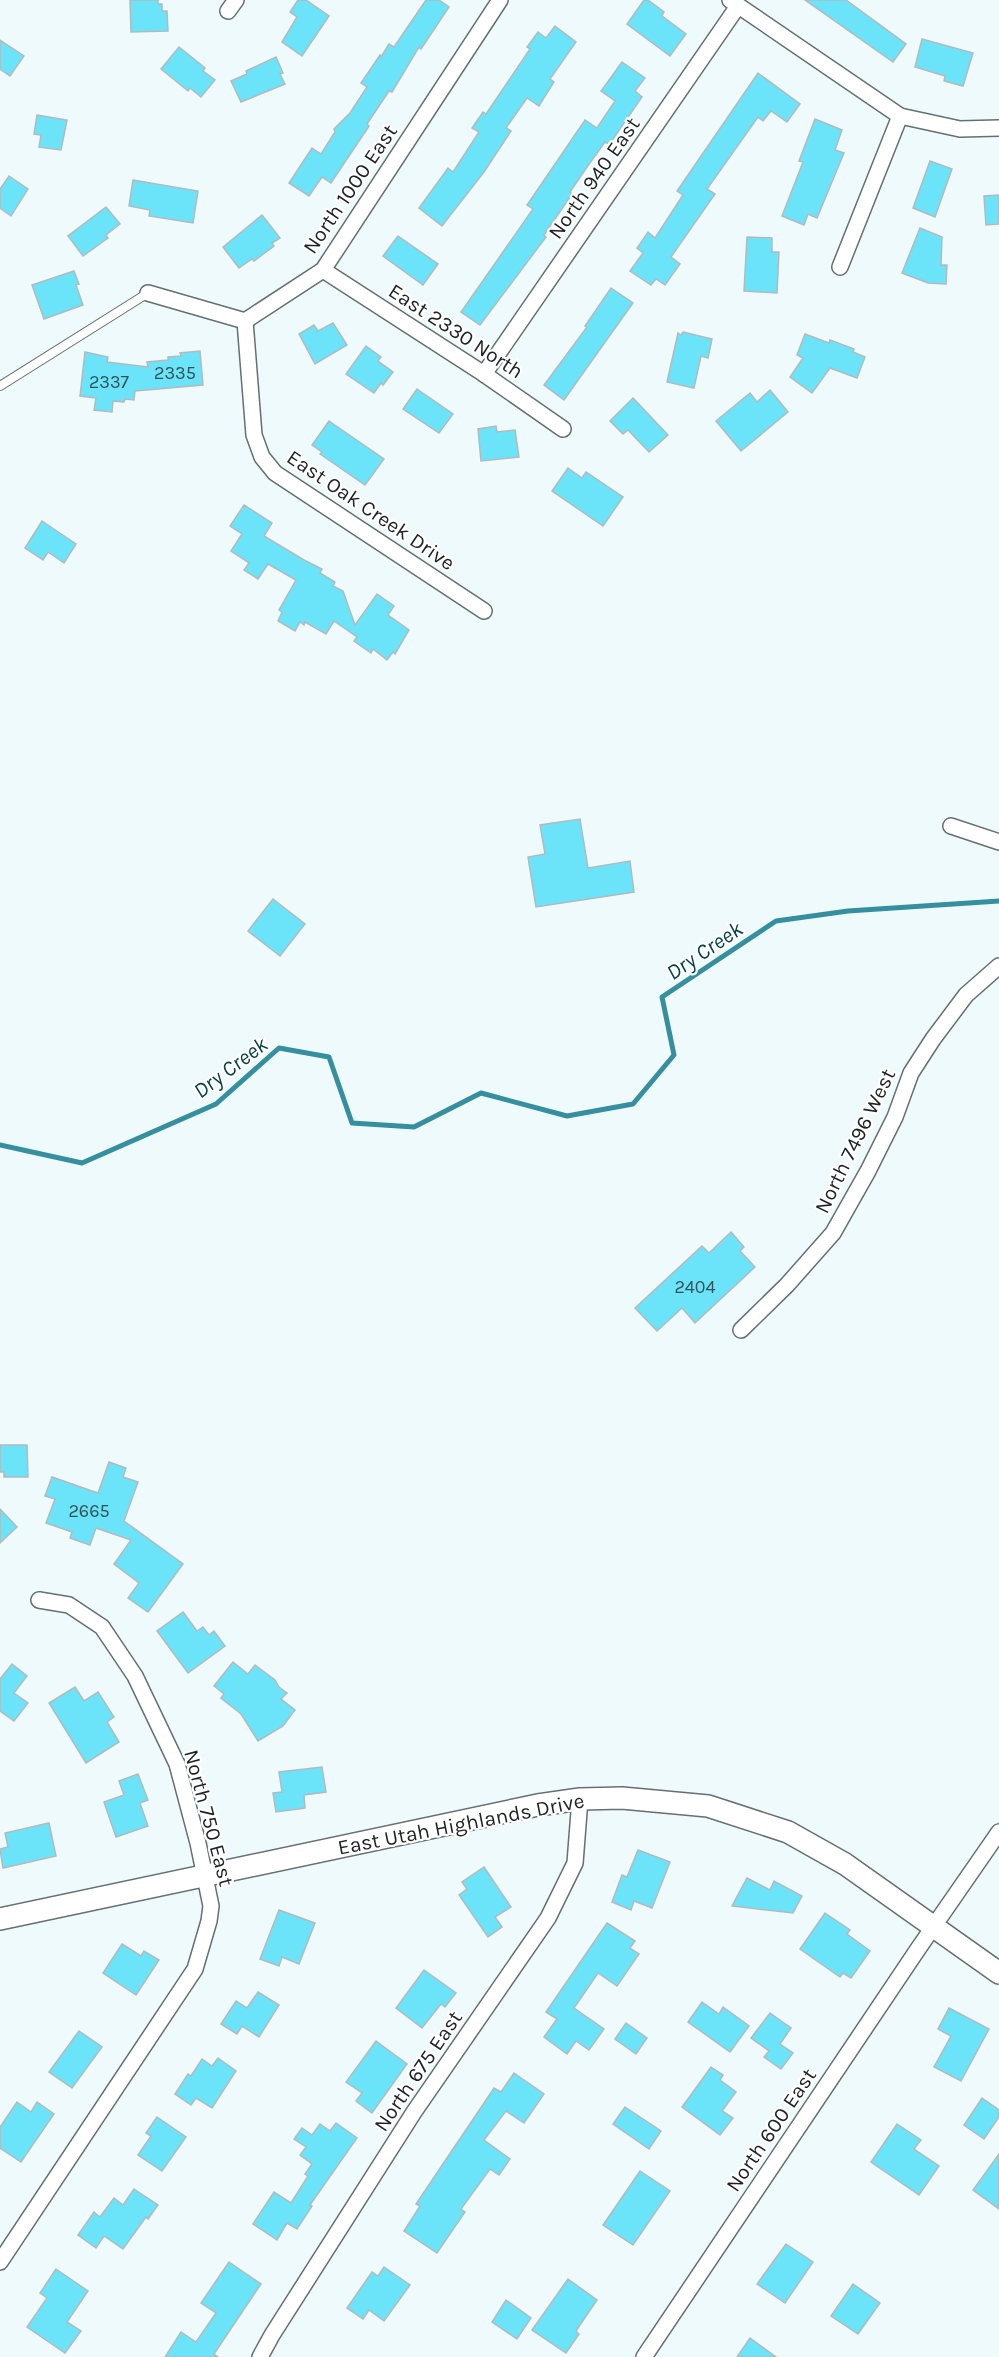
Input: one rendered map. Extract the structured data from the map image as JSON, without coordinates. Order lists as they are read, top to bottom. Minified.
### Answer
{"streets":{"street":["North 940 East","North 1000 East","East 2330 North","East Oak Creek Drive","North 7496 West","North 750 East","East Utah Highlands Drive","North 675 East","North 600 East"]},"crossings":[["North 940 East","East 2330 North"],["North 1000 East","East 2330 North"],["North 1000 East","East Oak Creek Drive"],["North 750 East","East Utah Highlands Drive"],["East Utah Highlands Drive","North 675 East"],["East Utah Highlands Drive","North 600 East"]],"water":["Dry Creek"],"house_numbers":["2335","2337","2404","2665"]}
